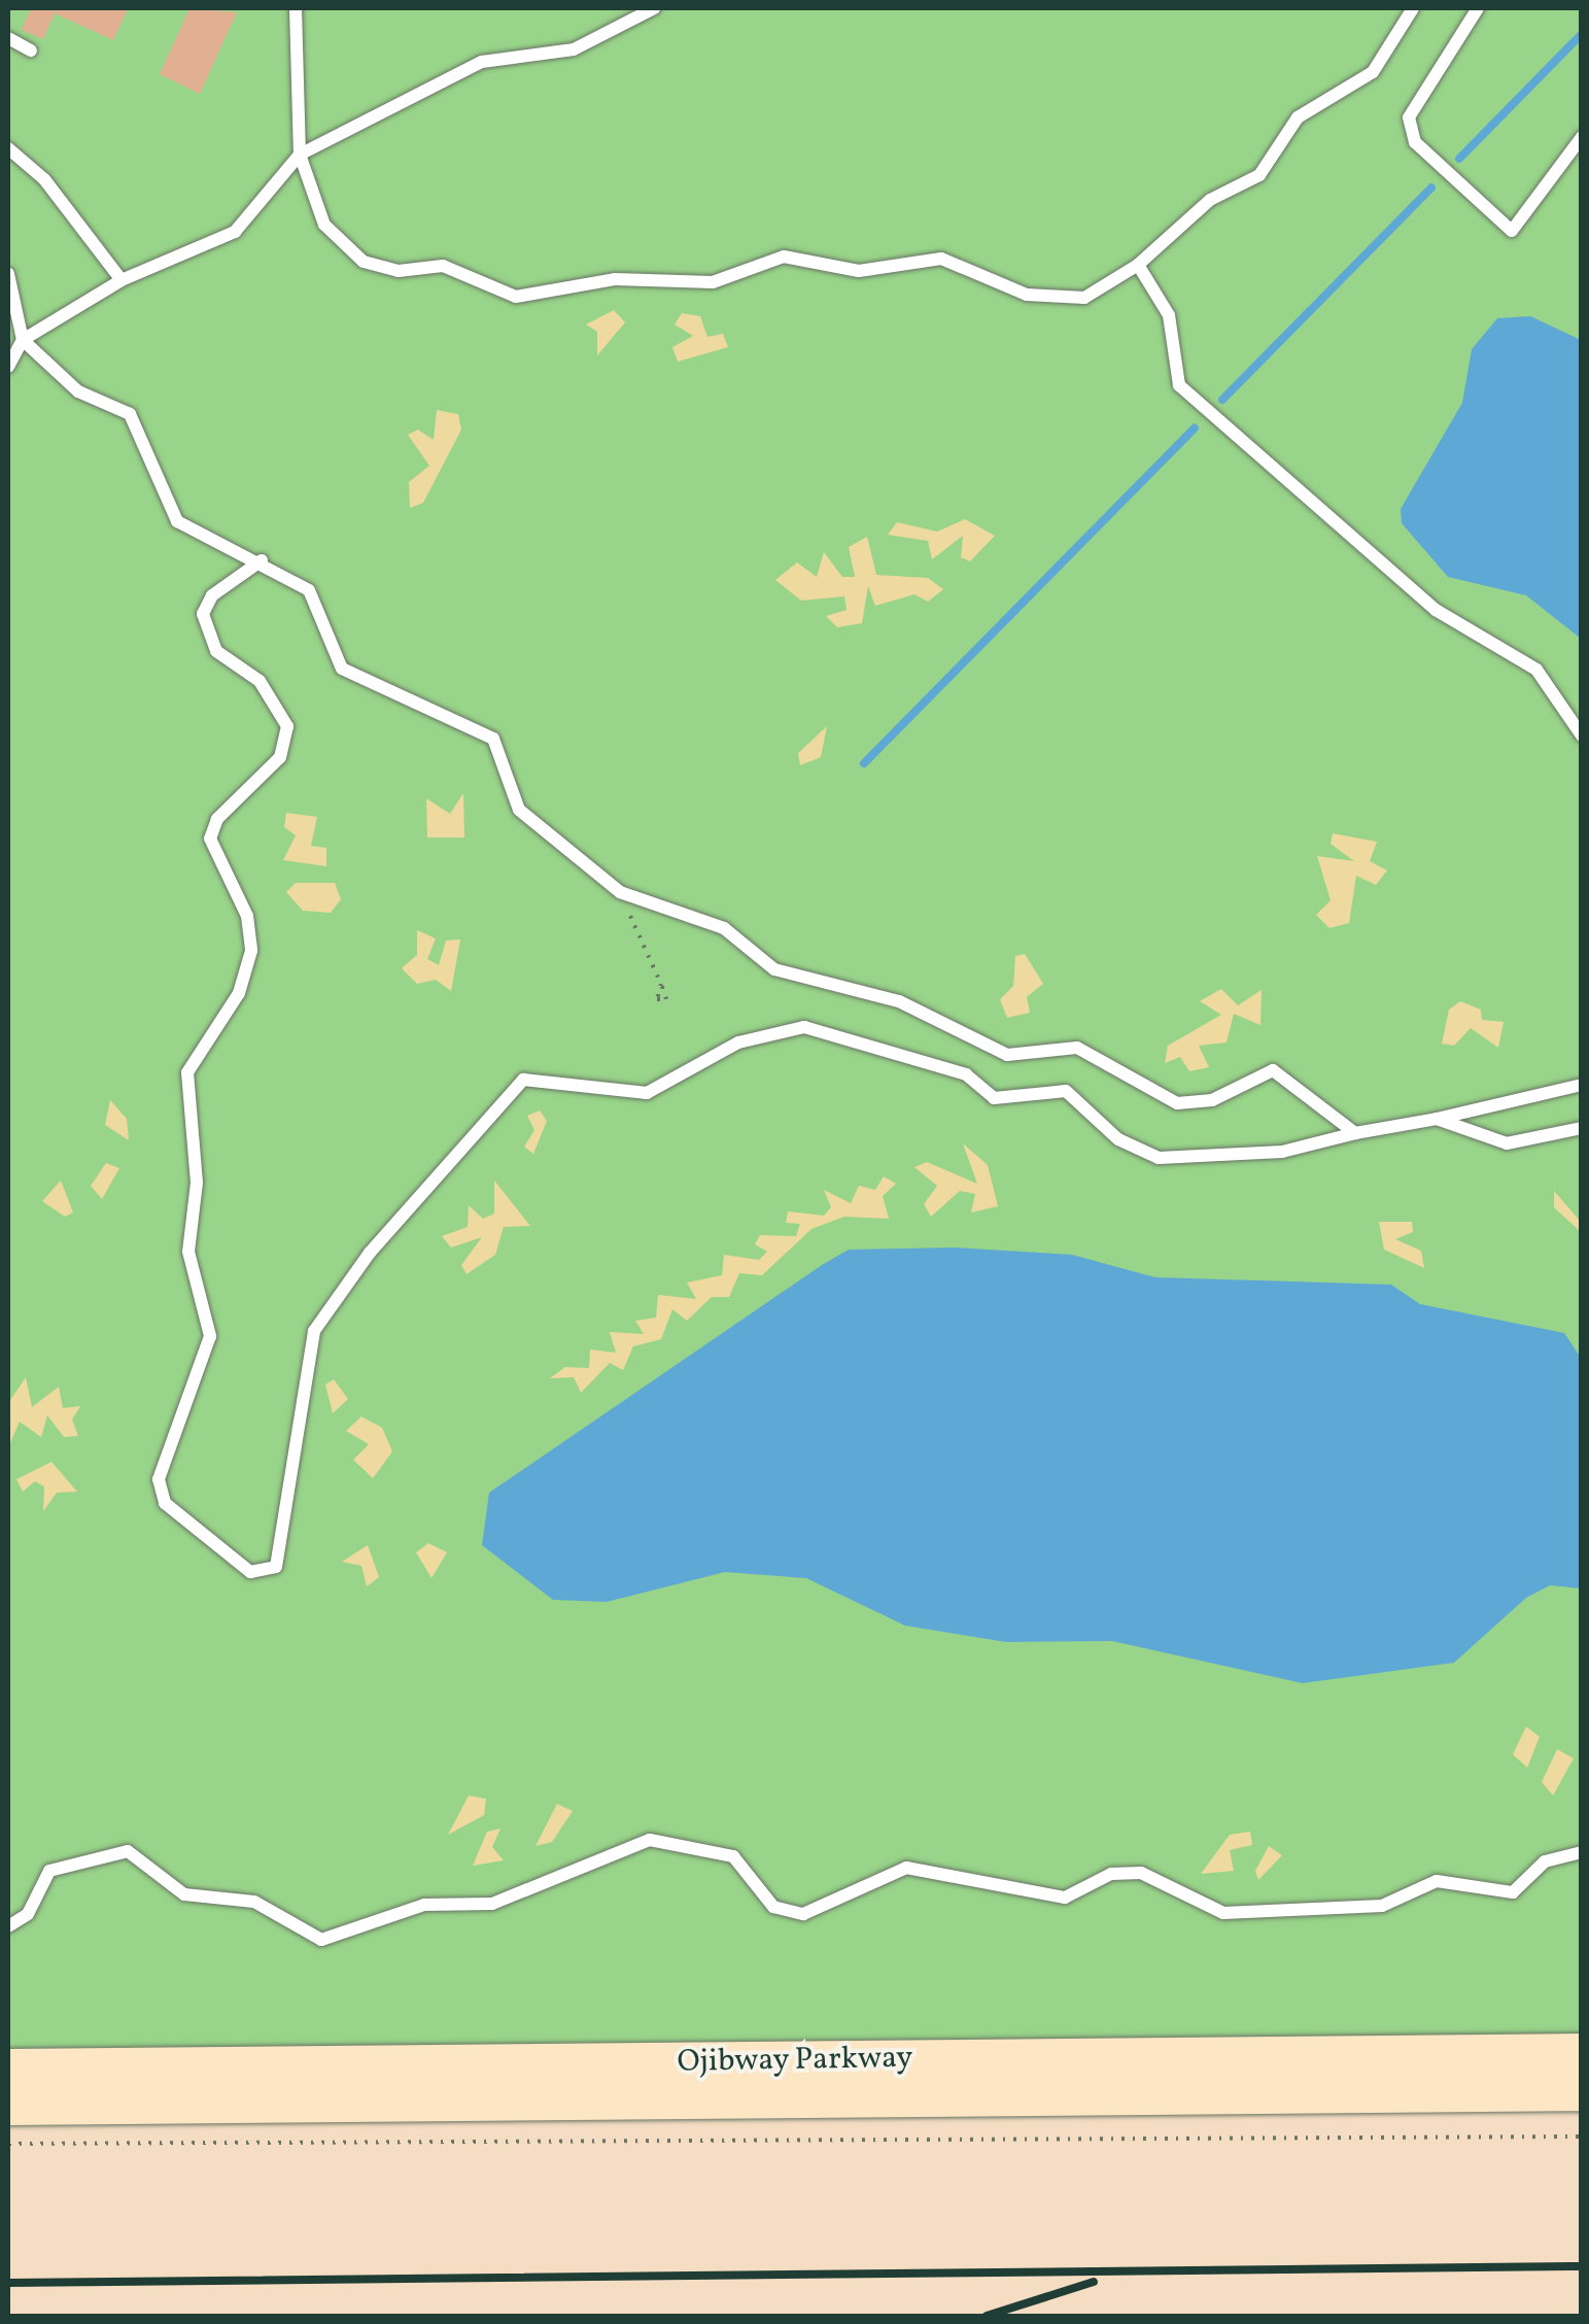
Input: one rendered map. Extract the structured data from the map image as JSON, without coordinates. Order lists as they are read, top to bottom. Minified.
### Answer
{"streets":{"main road":["Ojibway Parkway"]}}
